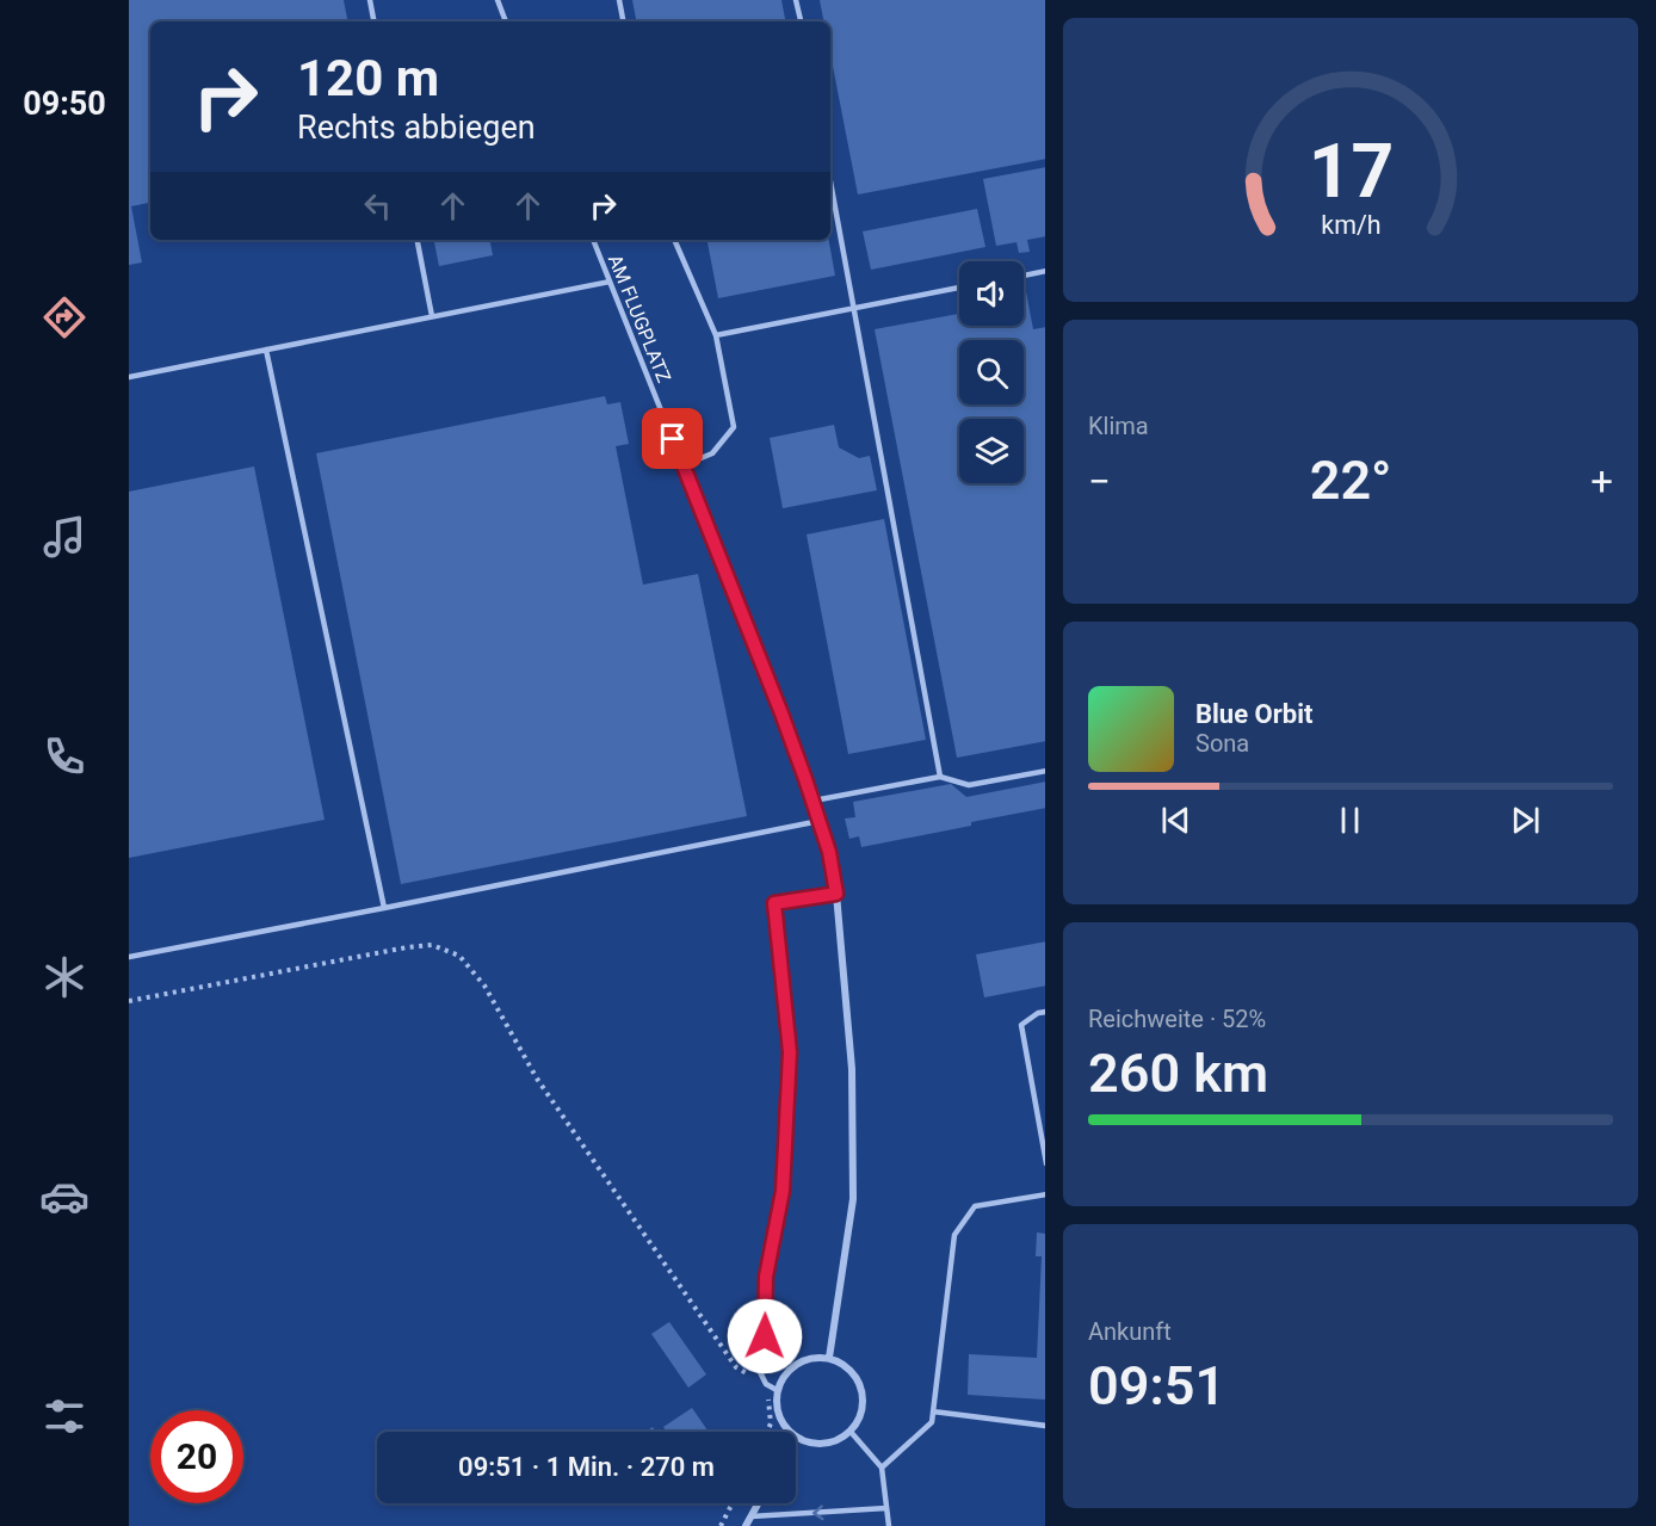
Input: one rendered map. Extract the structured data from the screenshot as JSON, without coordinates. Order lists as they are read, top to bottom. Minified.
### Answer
{"streets":{"lane":["AM FLUGPLATZ"]},"page":{"tabs":"09:50","turn":["120 m","Rechts abbiegen"],"tile":["Klima",["Reichweite · 52%","260 km"],["Ankunft","09:51"]],"heat":["−","22°","+"],"song":["Blue Orbit","Sona"],"limit":"20","trip":"09:51 · 1 Min. · 270 m","gauge":["17","km/h"]}}
